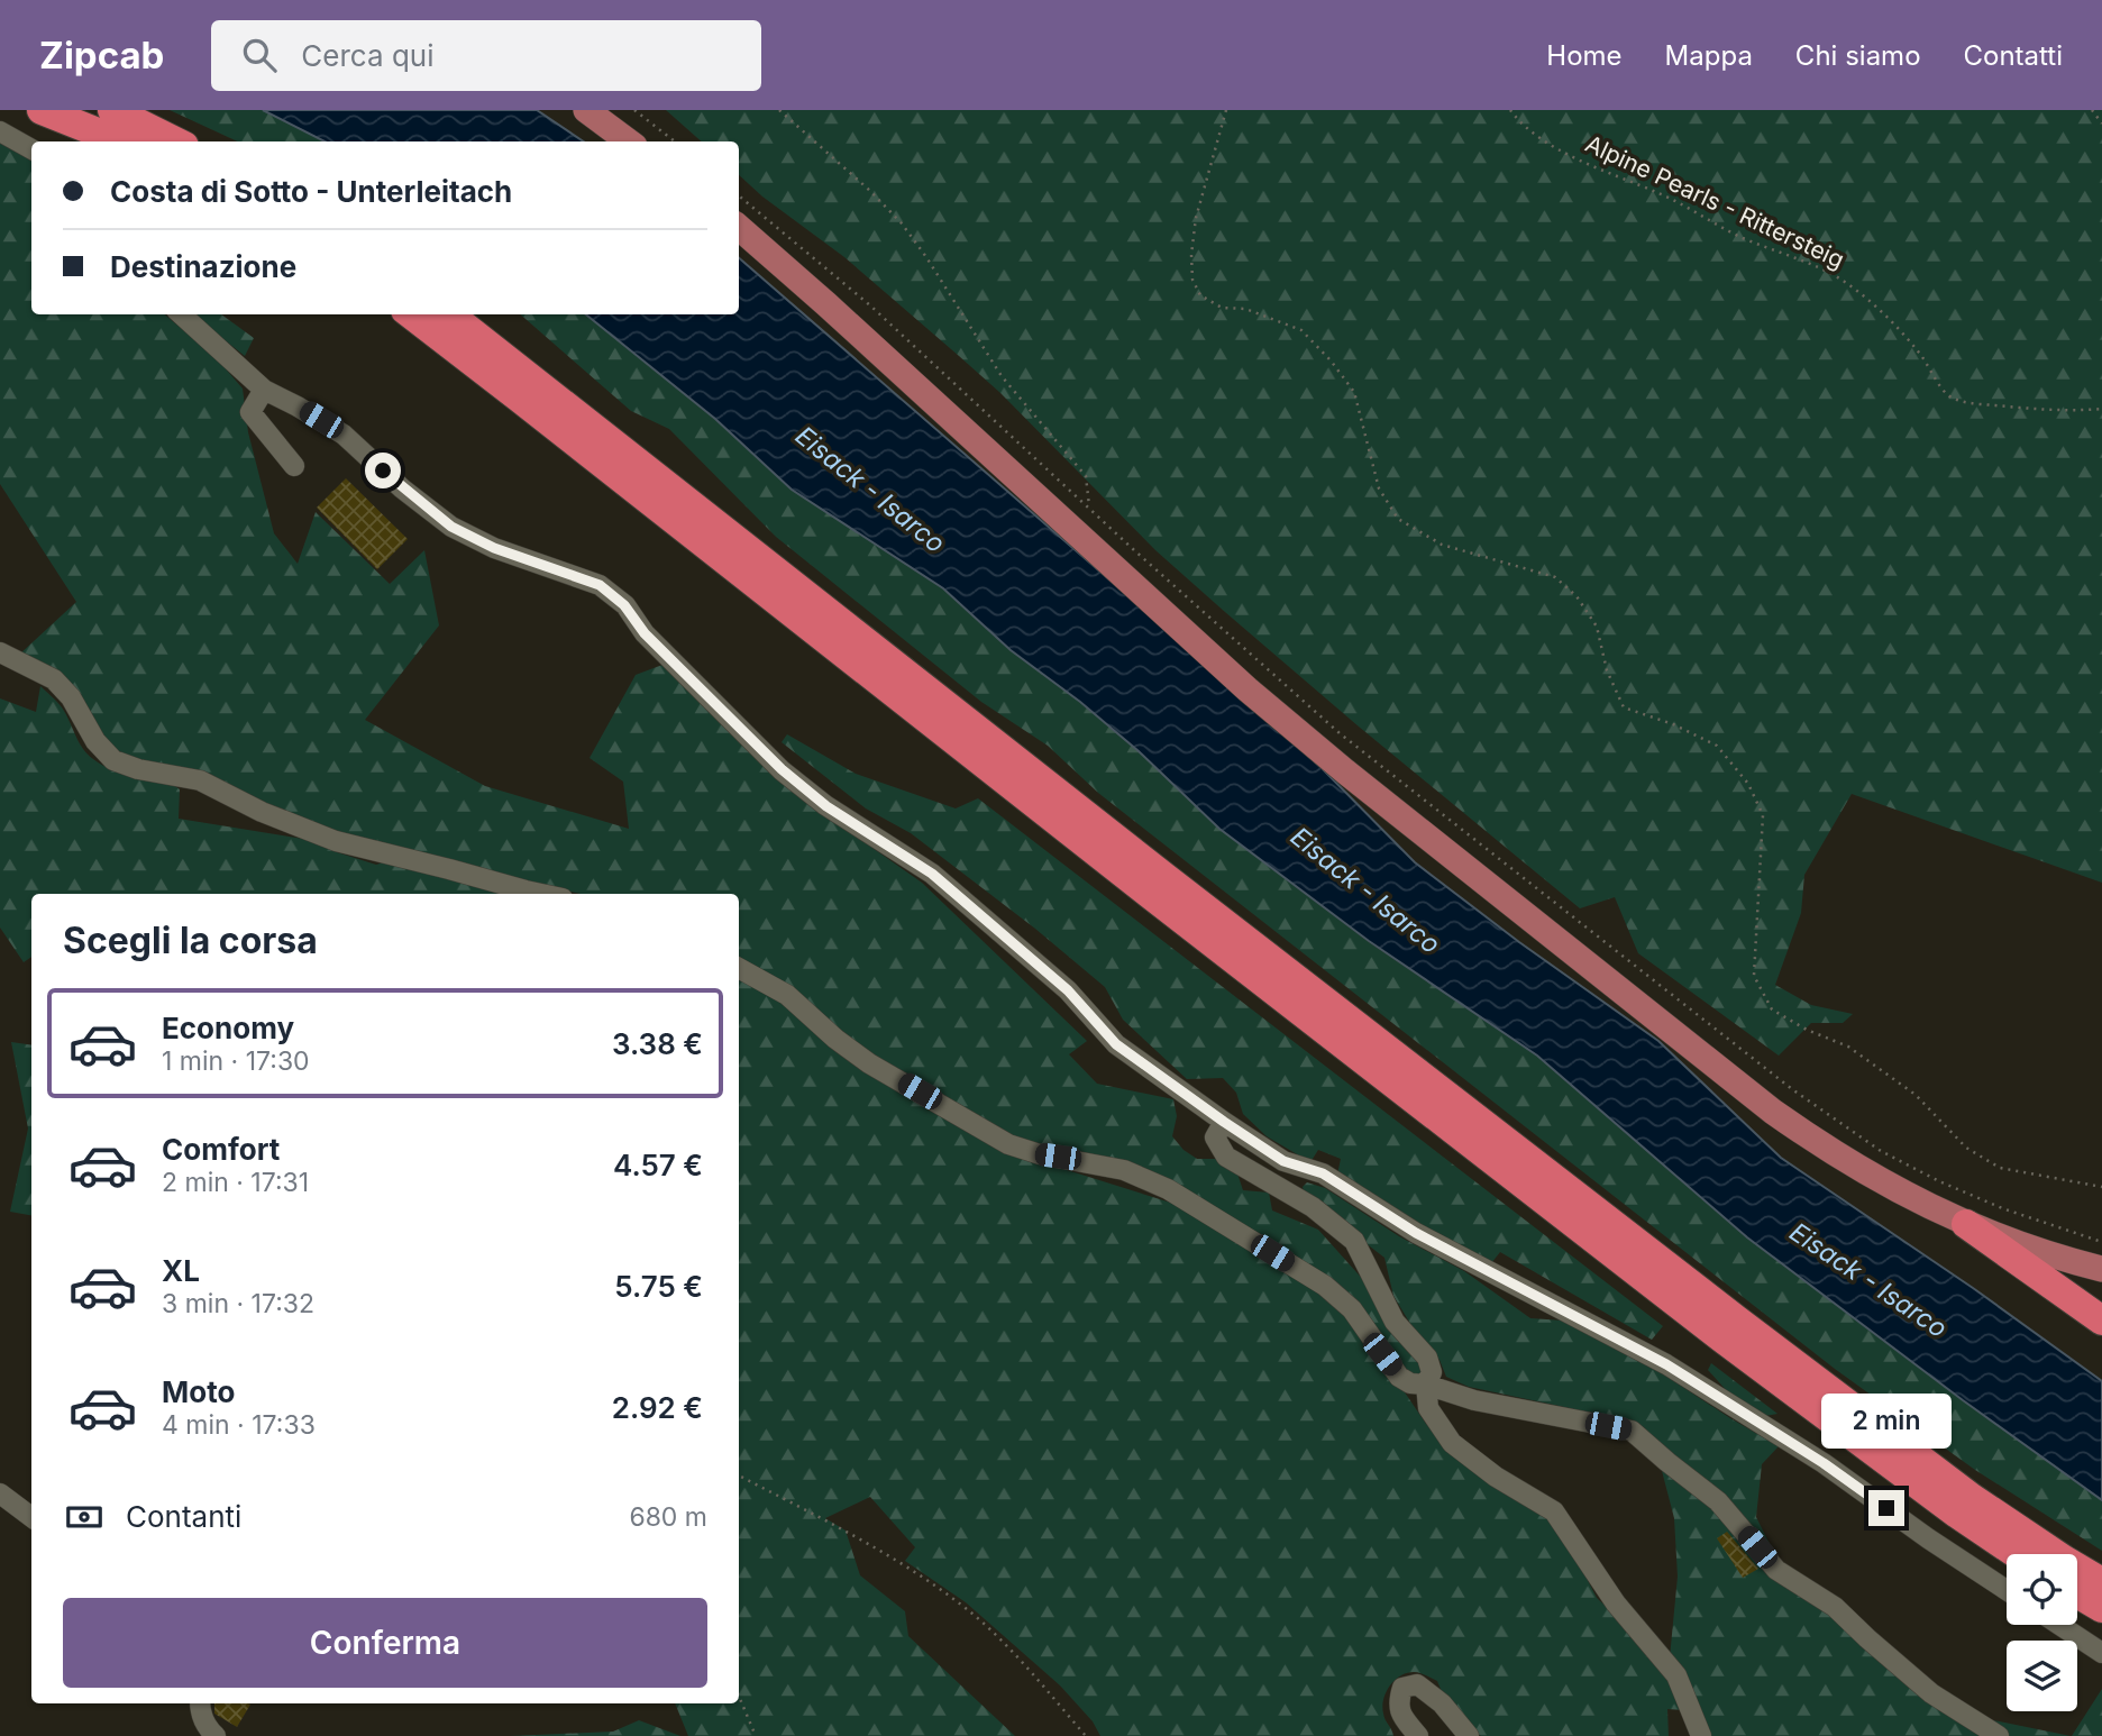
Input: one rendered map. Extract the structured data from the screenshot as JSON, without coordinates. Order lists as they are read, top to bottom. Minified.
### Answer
{"streets":{"path":["Alpine Pearls - Rittersteig"]},"water":["Eisack - Isarco"],"page":{"header":"Zipcab","search":"Cerca qui","nav":["Home","Mappa","Chi siamo","Contatti"],"banner":["Costa di Sotto - Unterleitach","Destinazione"],"heading":"Scegli la corsa","list":[{"name":"Economy","note":"1 min · 17:30","value":"3.38 €"},{"name":"Comfort","note":"2 min · 17:31","value":"4.57 €"},{"name":"XL","note":"3 min · 17:32","value":"5.75 €"},{"name":"Moto","note":"4 min · 17:33","value":"2.92 €"}],"bubble":"2 min","pay":["Contanti","680 m"],"buttons":"Conferma"}}
